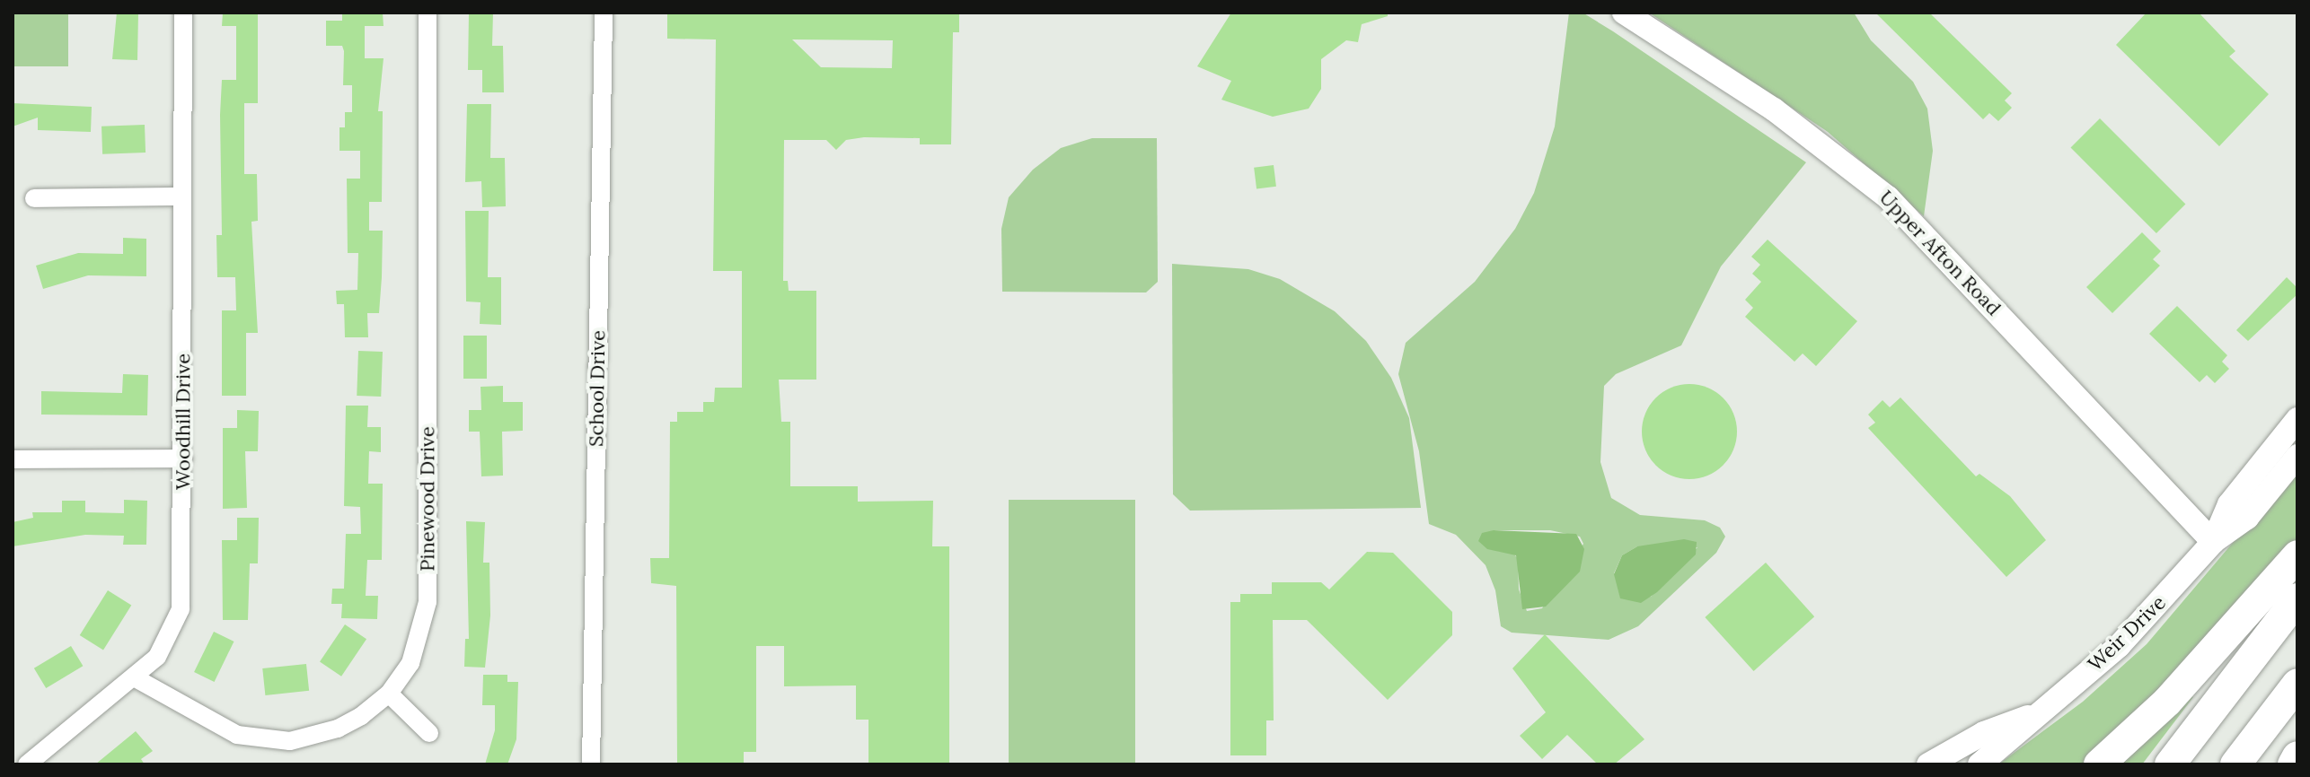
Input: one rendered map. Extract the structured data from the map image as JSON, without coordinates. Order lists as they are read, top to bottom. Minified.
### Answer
{"streets":{"street":["Upper Afton Road","School Drive","Woodhill Drive","Pinewood Drive","Weir Drive"]},"crossings":[["Upper Afton Road","Weir Drive"],["Woodhill Drive","Pinewood Drive"]]}
